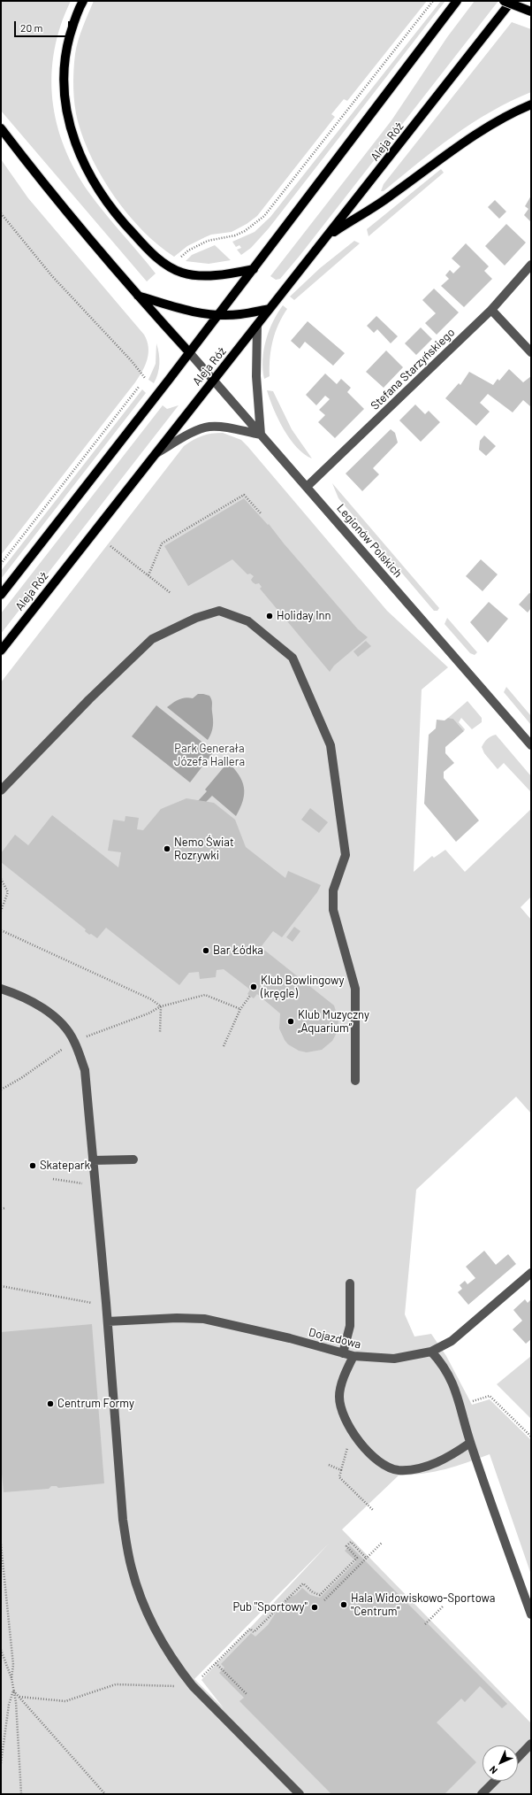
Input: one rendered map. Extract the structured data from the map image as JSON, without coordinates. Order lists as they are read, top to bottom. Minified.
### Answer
{"streets":{"main road":["Aleja Róż"],"street":["Stefana Starzyńskiego","Legionów Polskich","Dojazdowa"]},"crossings":[["Aleja Róż","Legionów Polskich"],["Stefana Starzyńskiego","Legionów Polskich"]],"parks":["Park Generała Józefa Hallera"],"places":["Holiday Inn","Nemo Świat Rozrywki","Bar Łódka","Klub Bowlingowy (kręgle)","Klub Muzyczny „Aquarium”","Skatepark","Centrum Formy","Hala Widowiskowo-Sportowa \"Centrum\"","Pub \"Sportowy\""],"scale_bar":"20 m","north":"bottom left"}
